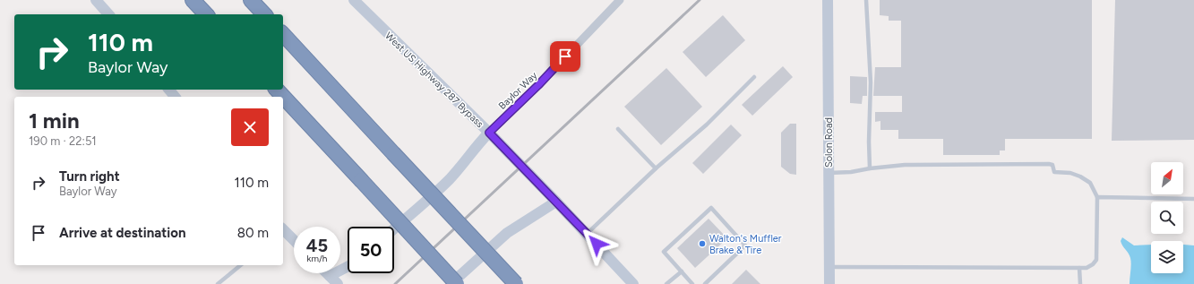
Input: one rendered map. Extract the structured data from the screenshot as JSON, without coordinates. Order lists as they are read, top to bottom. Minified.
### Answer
{"streets":{"main road":["West US Highway 287 Bypass","Solon Road"],"street":["Baylor Way"]},"crossings":[["West US Highway 287 Bypass","Baylor Way"]],"places":["Walton's Muffler Brake & Tire"],"north":"top right","page":{"turn":["110 m","Baylor Way"],"heading":["1 min","190 m · 22:51"],"list":[{"name":"Turn right","note":"Baylor Way","value":"110 m"},{"name":"Arrive at destination","value":"80 m"}],"speed":"45 km/h","limit":"50"}}
